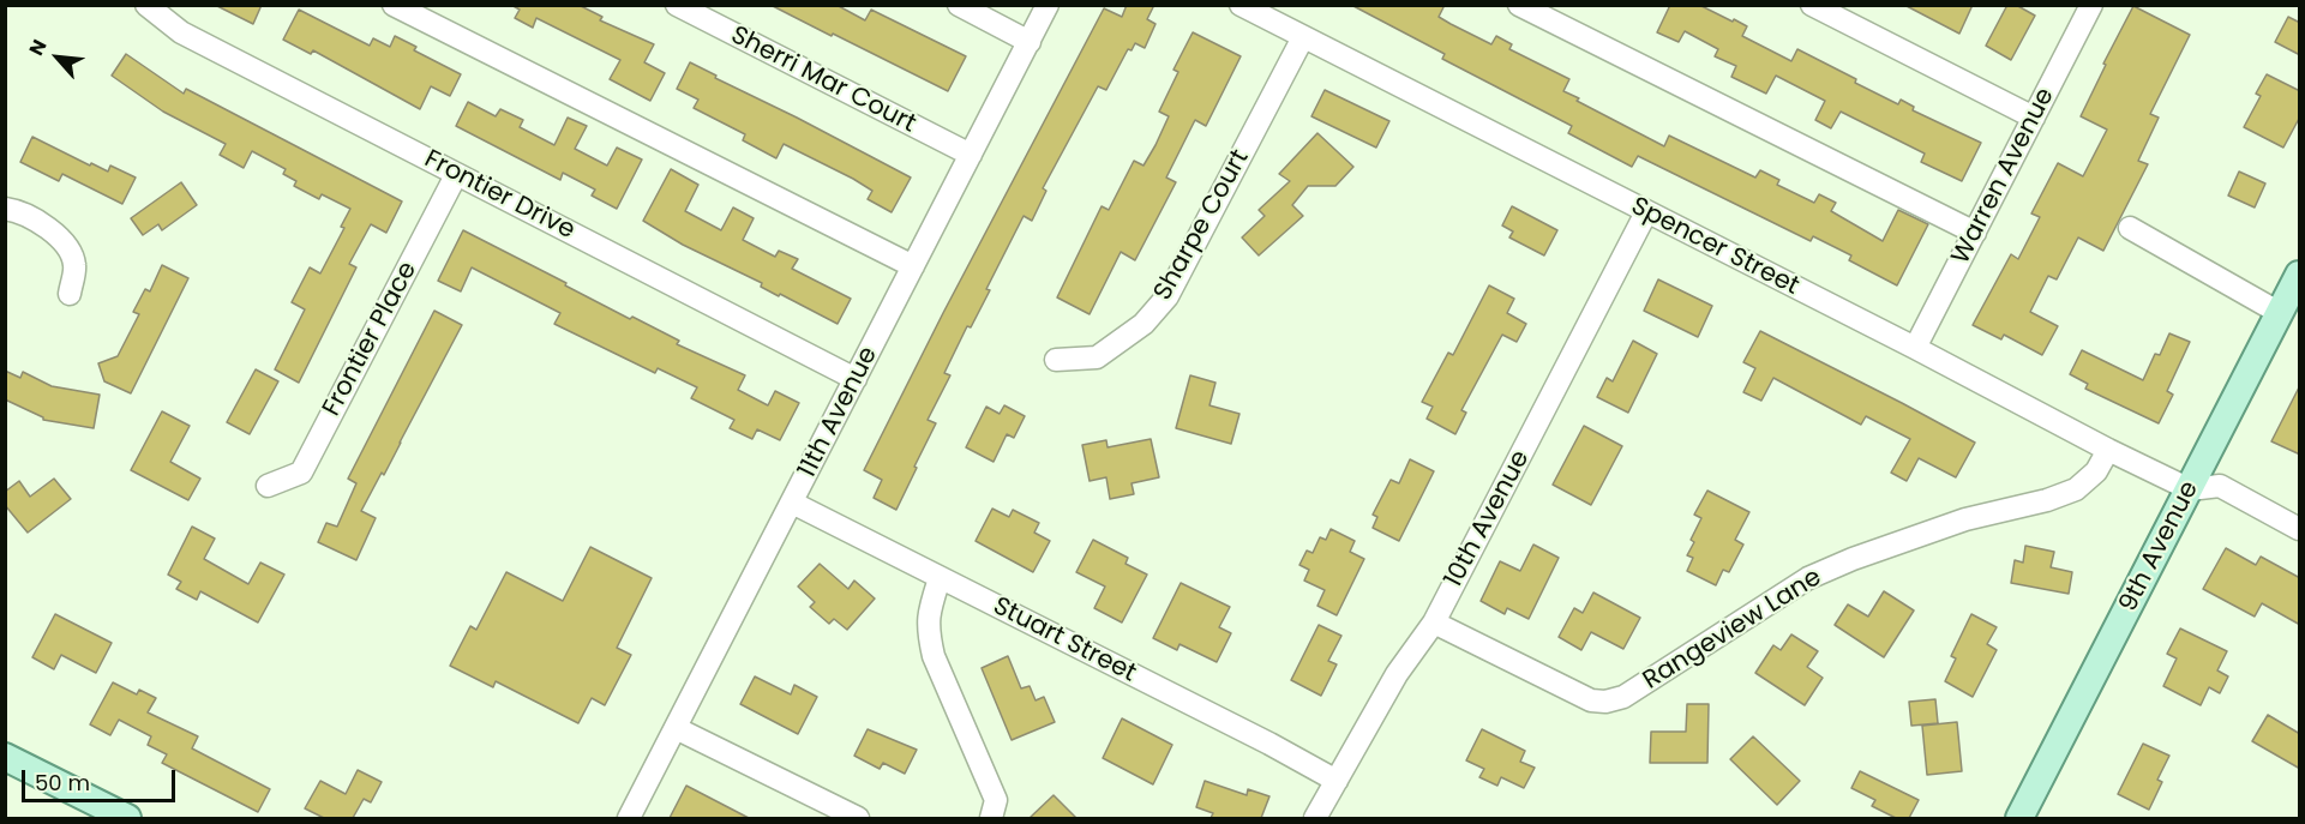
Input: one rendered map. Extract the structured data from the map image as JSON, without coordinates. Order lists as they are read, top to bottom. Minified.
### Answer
{"streets":{"main road":["9th Avenue"],"street":["Sherri Mar Court","Warren Avenue","Frontier Drive","Sharpe Court","Spencer Street","Frontier Place","11th Avenue","10th Avenue","Rangeview Lane","Stuart Street"]},"crossings":[["Sherri Mar Court","11th Avenue"],["Warren Avenue","Spencer Street"],["Frontier Drive","Frontier Place"],["Frontier Drive","11th Avenue"],["Sharpe Court","Spencer Street"],["Spencer Street","10th Avenue"],["Spencer Street","9th Avenue"],["Spencer Street","Rangeview Lane"],["11th Avenue","Stuart Street"],["10th Avenue","Rangeview Lane"],["10th Avenue","Stuart Street"]],"scale_bar":"50 m","north":"top left"}
